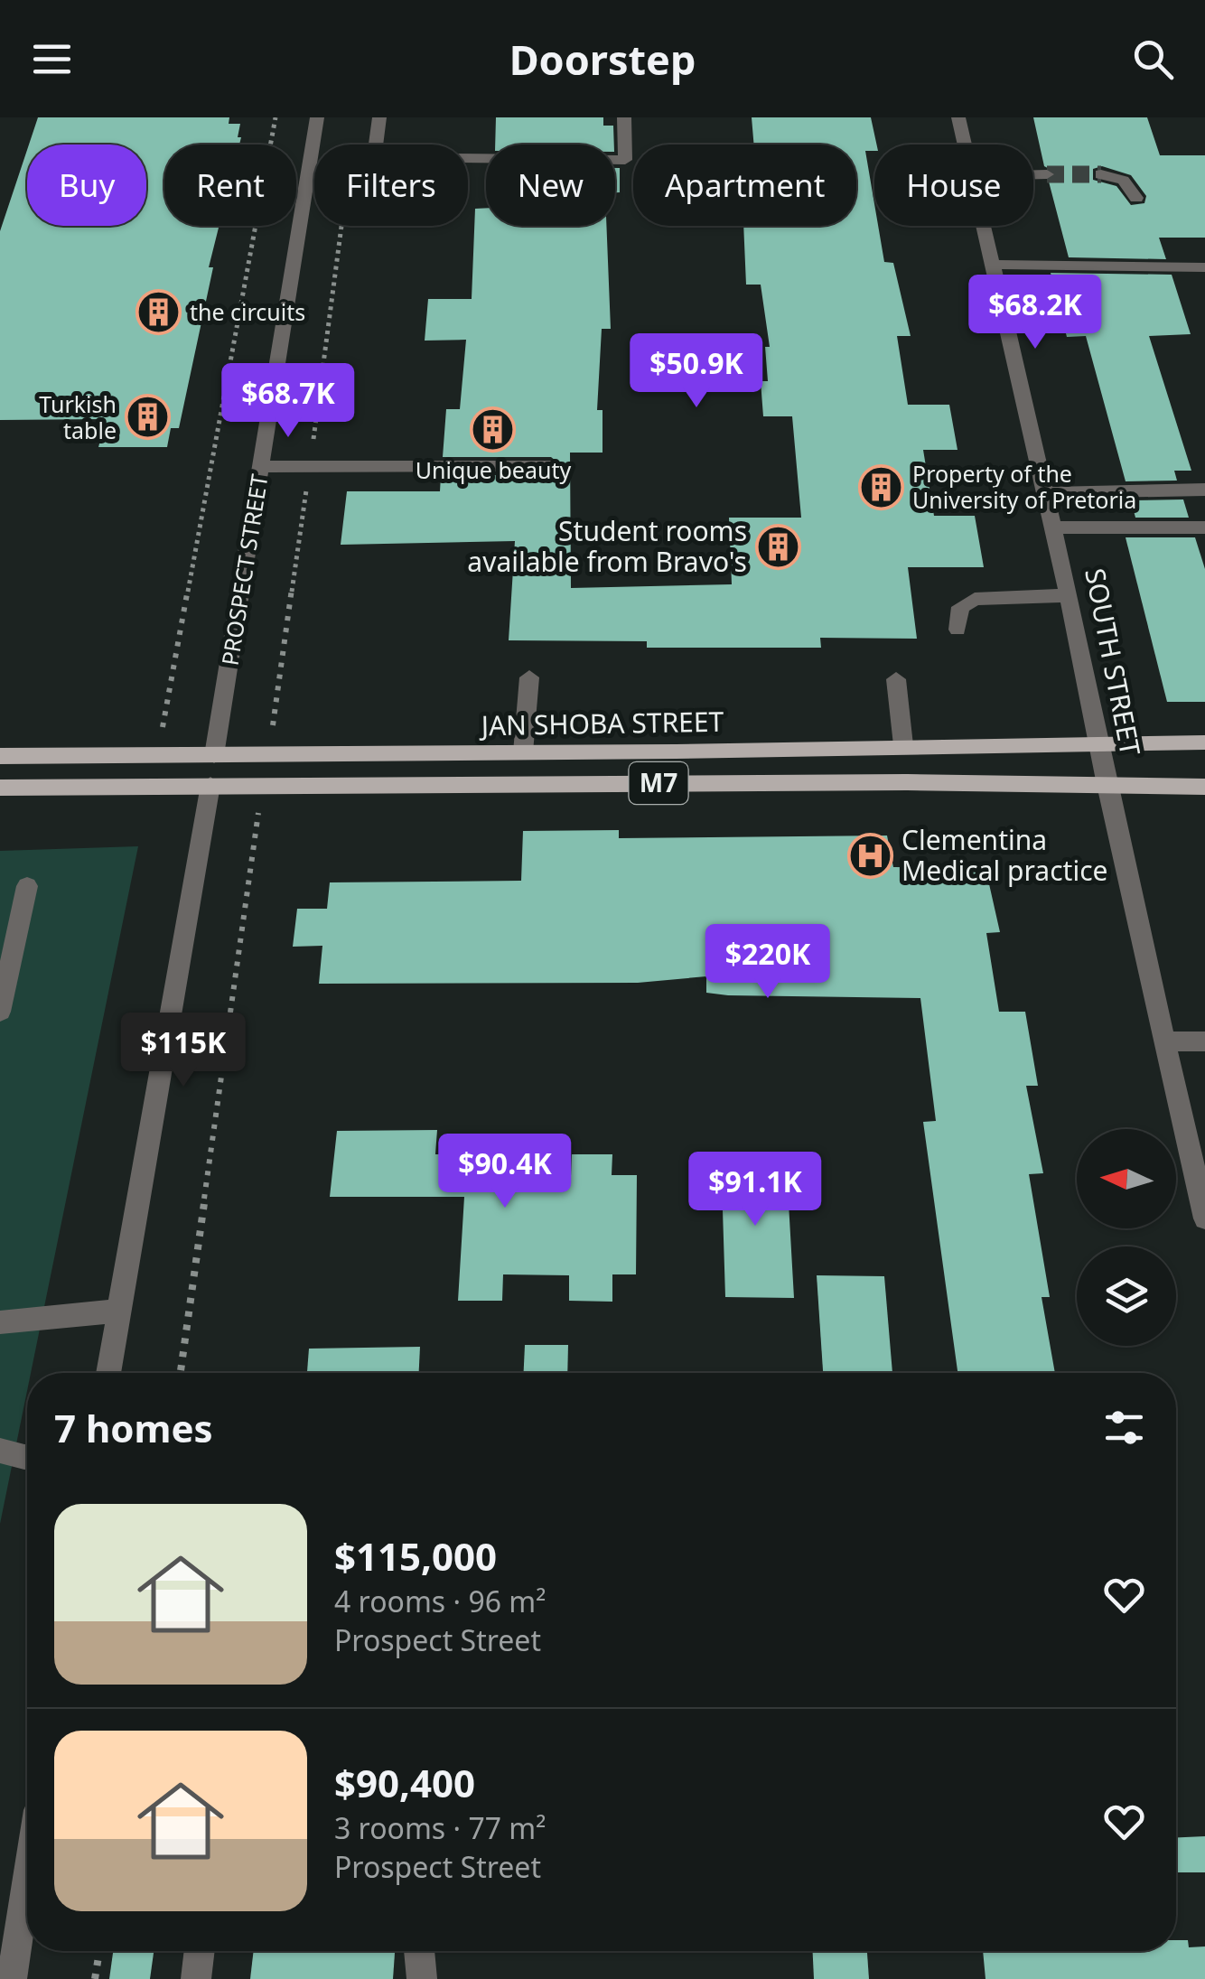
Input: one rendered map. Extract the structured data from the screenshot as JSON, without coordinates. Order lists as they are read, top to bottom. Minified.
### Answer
{"streets":{"main road":["JAN SHOBA STREET","M7"],"street":["PROSPECT STREET","SOUTH STREET"]},"crossings":[["PROSPECT STREET","JAN SHOBA STREET"],["SOUTH STREET","JAN SHOBA STREET"]],"places":{"building":["the circuits","Turkish table","Unique beauty","Property of the University of Pretoria","Student rooms available from Bravo's"],"hospital":["Clementina Medical practice"]},"north":"left","page":{"header":"Doorstep","chip":["Buy","Rent","Filters","New","Apartment","House"],"price":["$68.2K","$50.9K","$68.7K","$220K","$115K","$90.4K","$91.1K"],"heading":"7 homes","list":[{"name":"$115,000","note":"4 rooms · 96 m² · Prospect Street"},{"name":"$90,400","note":"3 rooms · 77 m² · Prospect Street"}]}}
